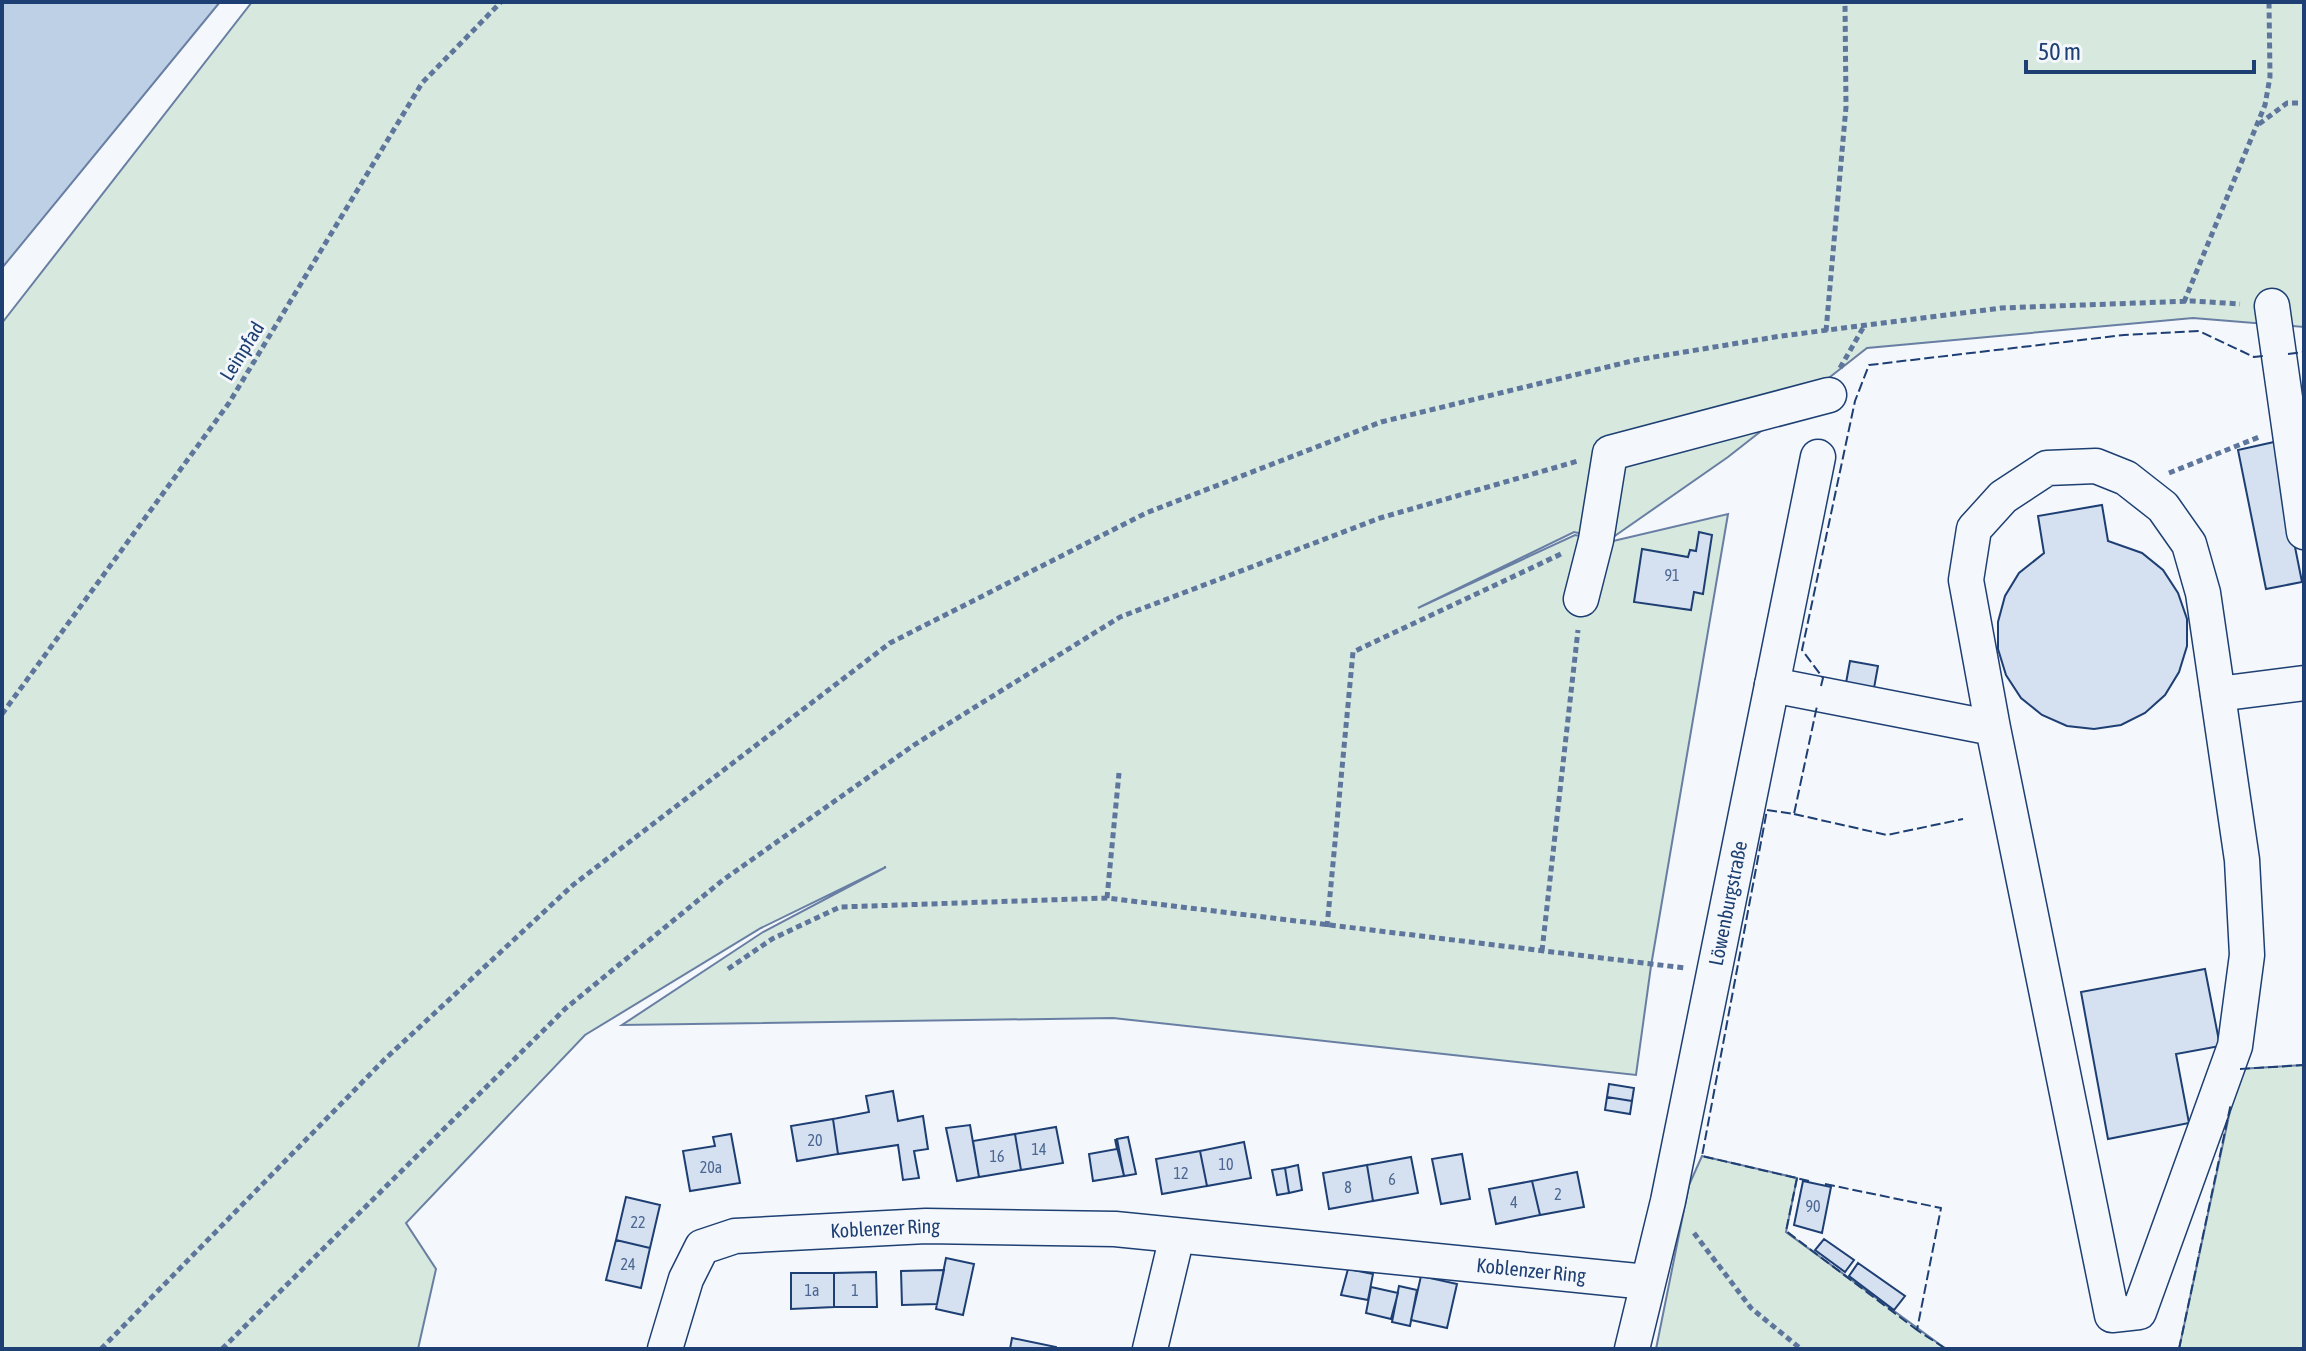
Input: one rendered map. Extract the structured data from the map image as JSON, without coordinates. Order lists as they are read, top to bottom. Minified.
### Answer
{"streets":{"street":["Löwenburgstraße","Koblenzer Ring"],"path":["Leinpfad"]},"crossings":[["Löwenburgstraße","Koblenzer Ring"]],"house_numbers":["91","20","14","16","10","20a","12","6","8","2","4","90","22","24","1a","1"],"scale_bar":"50 m"}
